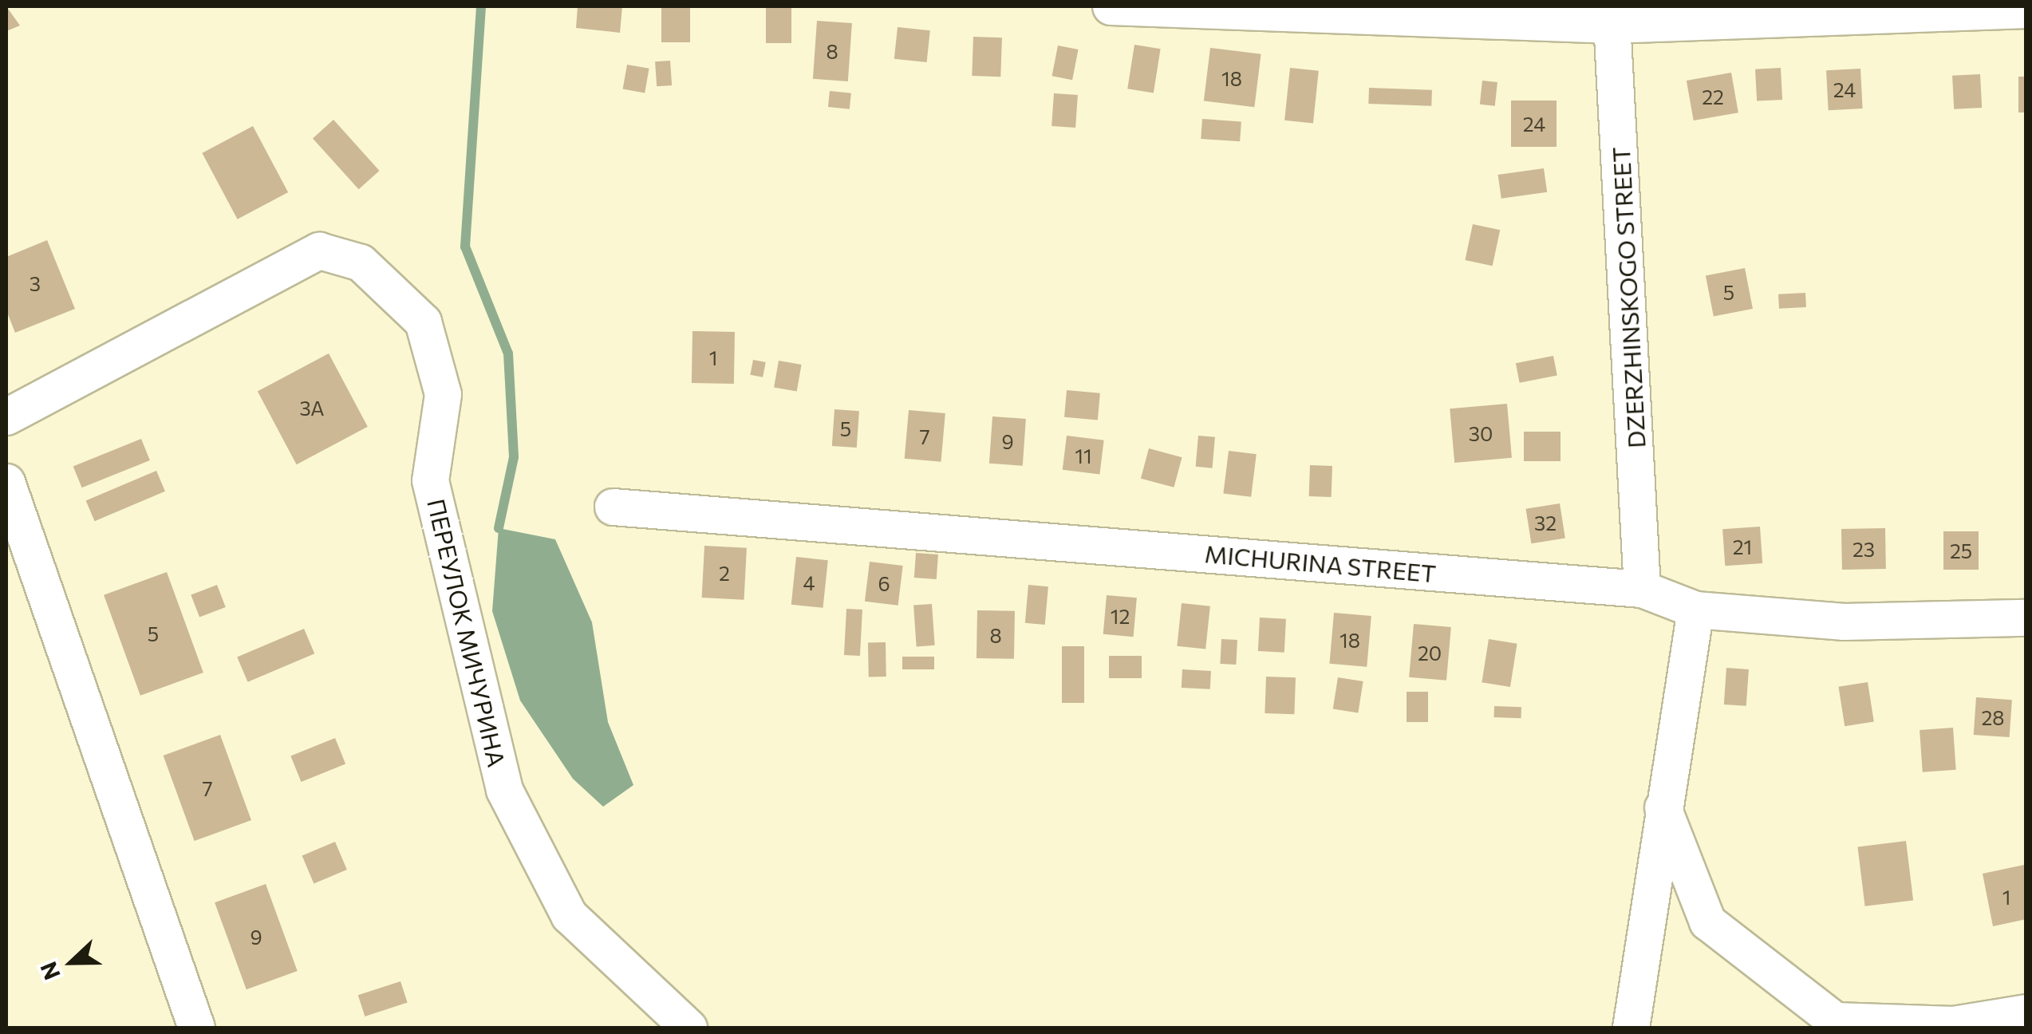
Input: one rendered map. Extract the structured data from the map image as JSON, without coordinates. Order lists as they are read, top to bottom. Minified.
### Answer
{"streets":{"street":["DZERZHINSKOGO STREET","MICHURINA STREET","ПЕРЕУЛОК МИЧУРИНА"]},"crossings":[["DZERZHINSKOGO STREET","MICHURINA STREET"]],"house_numbers":["8","18","24","22","24","3","5","1","3А","5","30","7","9","11","32","21","23","25","2","4","6","12","5","8","18","20","28","7","1","9"],"north":"left"}
